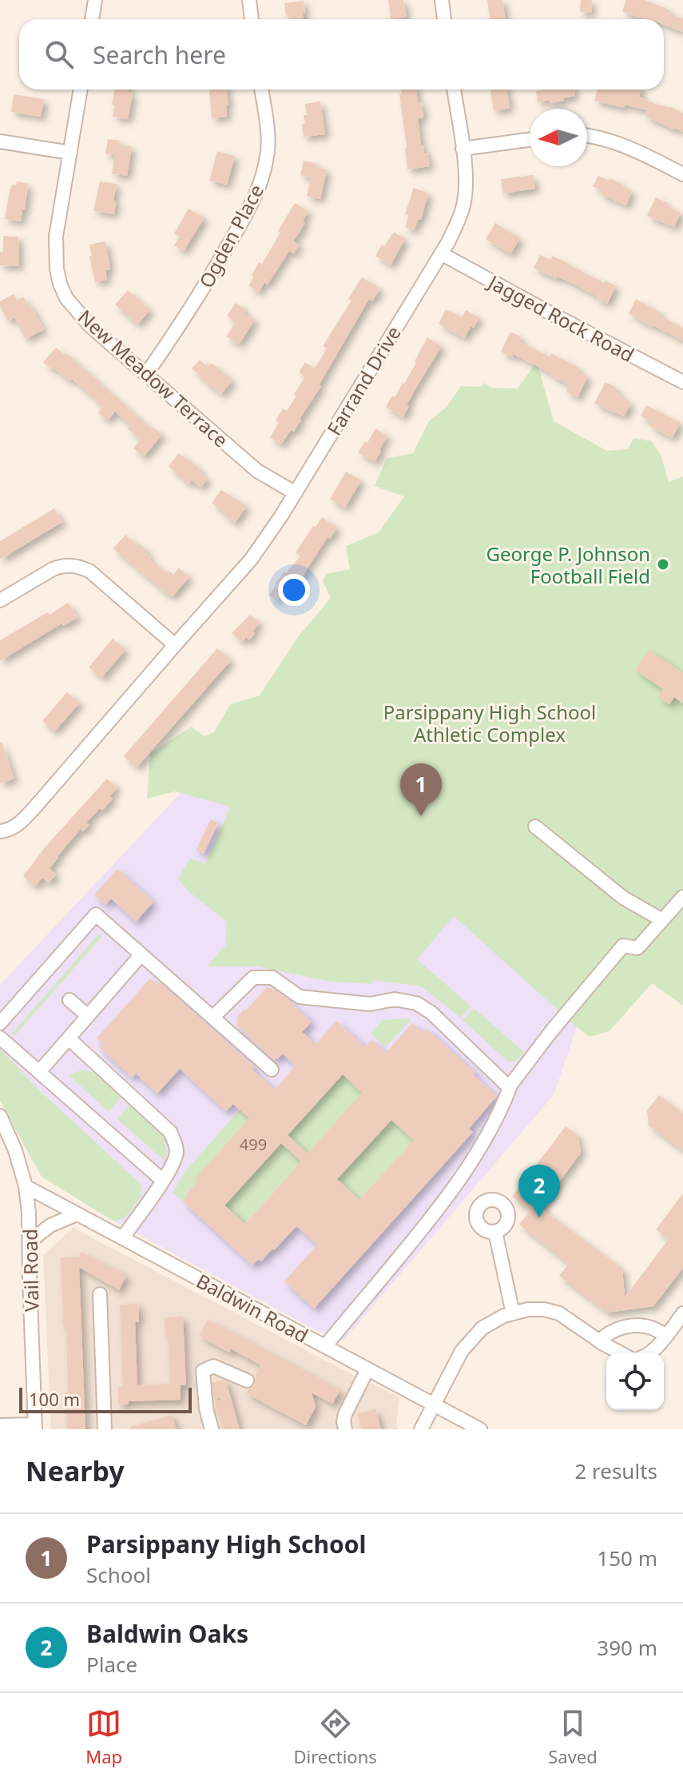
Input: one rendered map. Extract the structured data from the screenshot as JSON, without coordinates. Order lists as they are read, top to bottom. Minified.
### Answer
{"streets":{"street":["Ogden Place","Jagged Rock Road","New Meadow Terrace","Farrand Drive","Vail Road","Baldwin Road"]},"crossings":[["Ogden Place","New Meadow Terrace"],["Jagged Rock Road","Farrand Drive"],["New Meadow Terrace","Farrand Drive"],["Vail Road","Baldwin Road"]],"parks":["Parsippany High School Athletic Complex"],"places":["George P. Johnson Football Field"],"house_numbers":["499"],"scale_bar":"100 m","north":"left","page":{"search":"Search here","pins":["1","2"],"scale":"100 m","heading":["Nearby","2 results"],"list":[{"mark":"1","name":"Parsippany High School","note":"School","value":"150 m"},{"mark":"2","name":"Baldwin Oaks","note":"Place","value":"390 m"}],"nav":["Map","Directions","Saved"]}}
